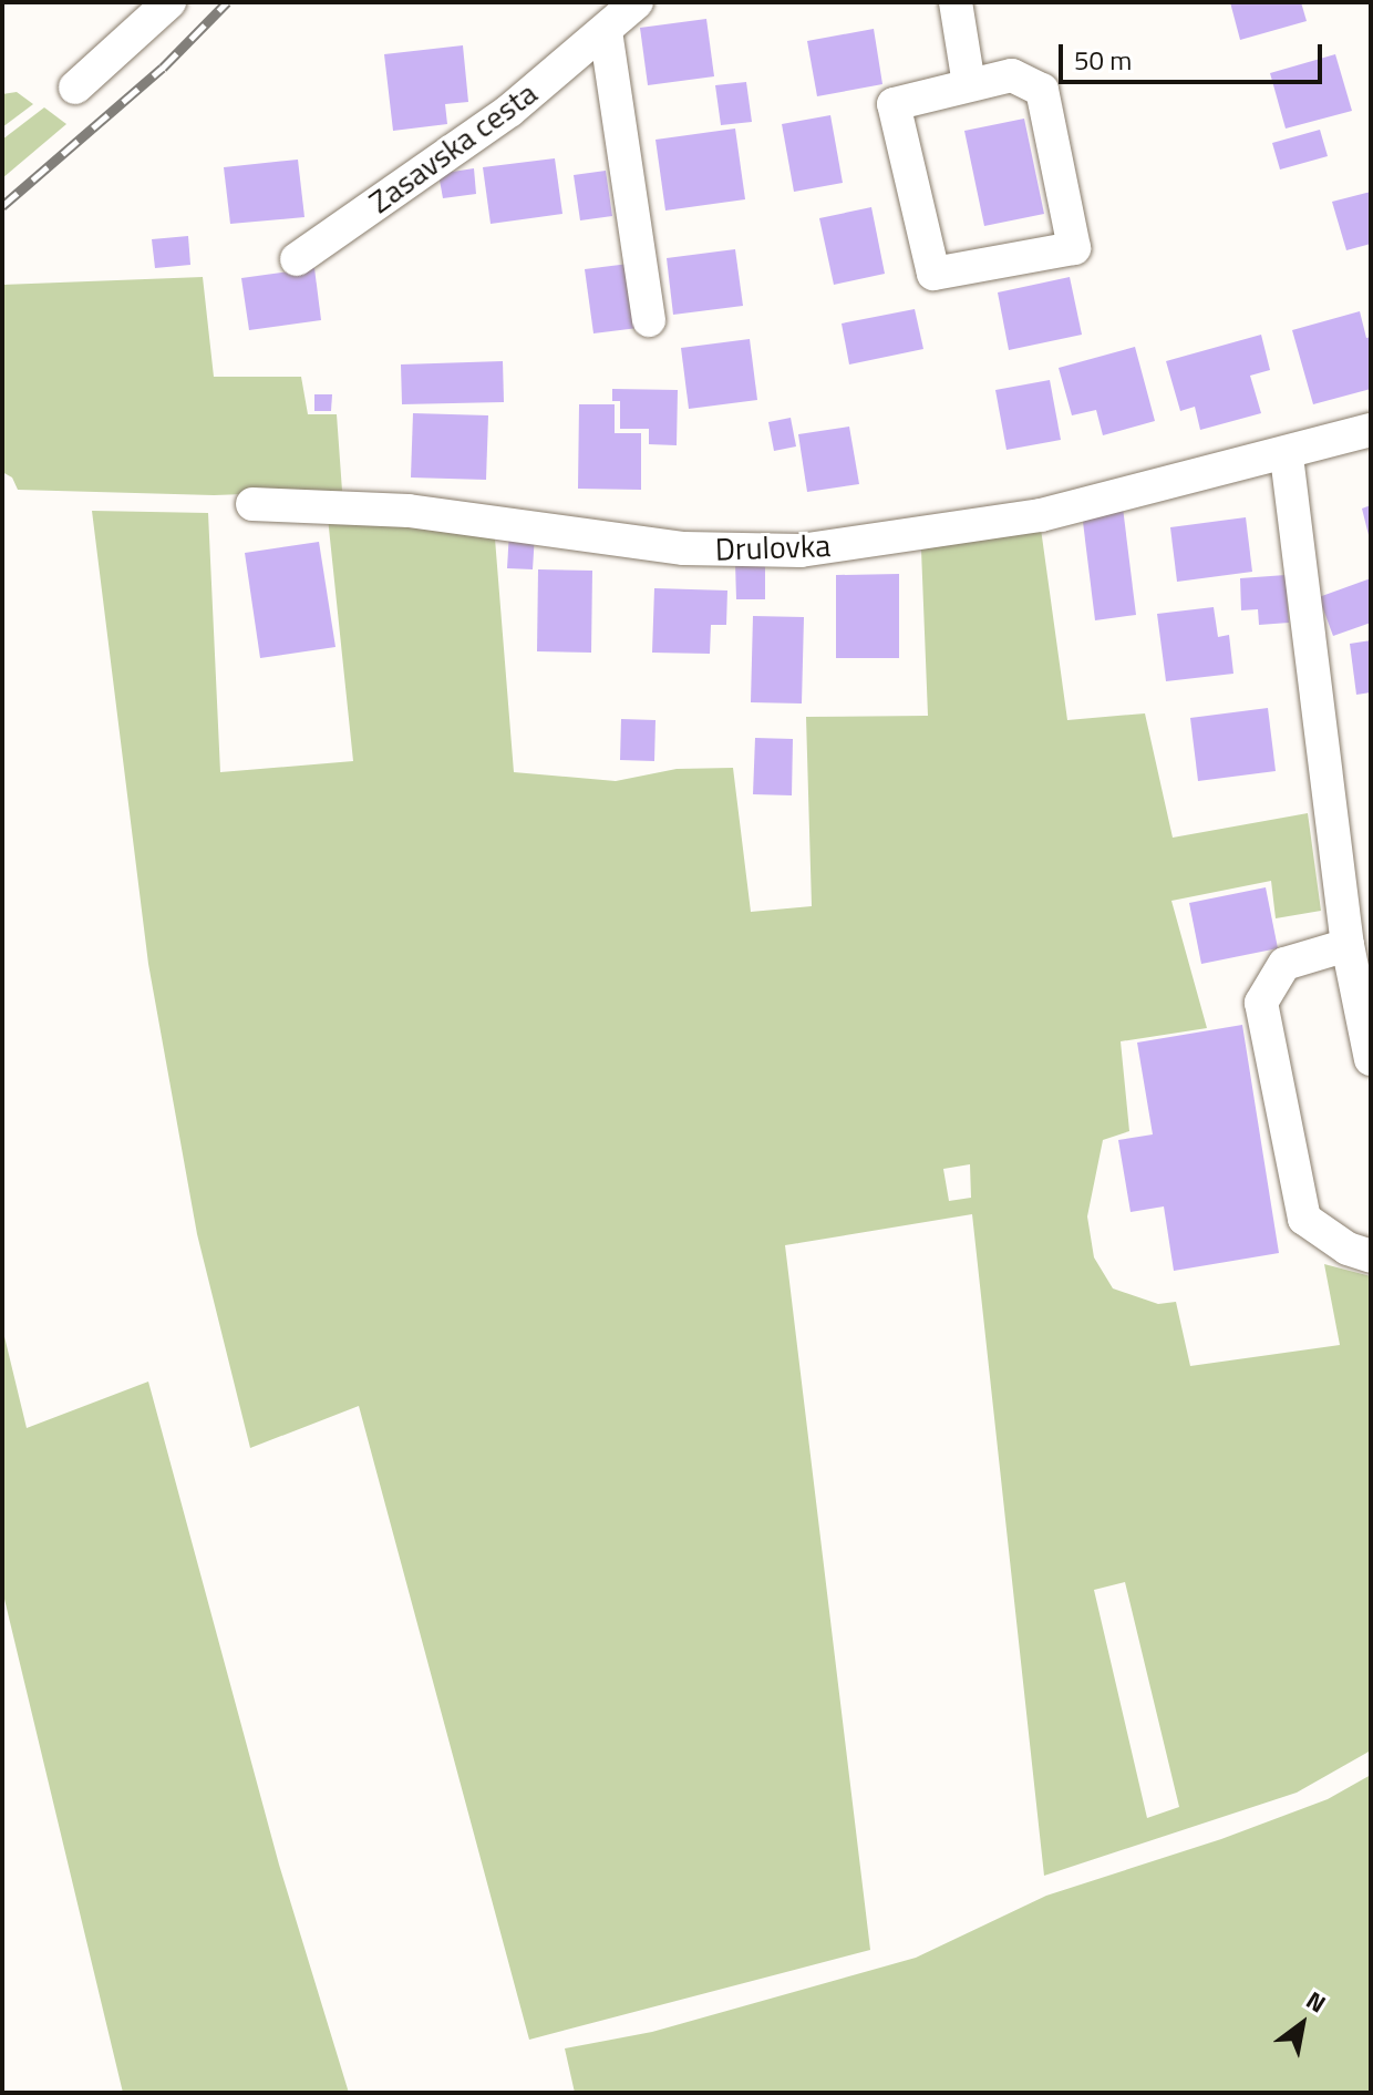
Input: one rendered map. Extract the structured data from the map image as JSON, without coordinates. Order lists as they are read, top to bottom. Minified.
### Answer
{"streets":{"street":["Zasavska cesta","Drulovka"]},"scale_bar":"50 m","north":"top right"}
